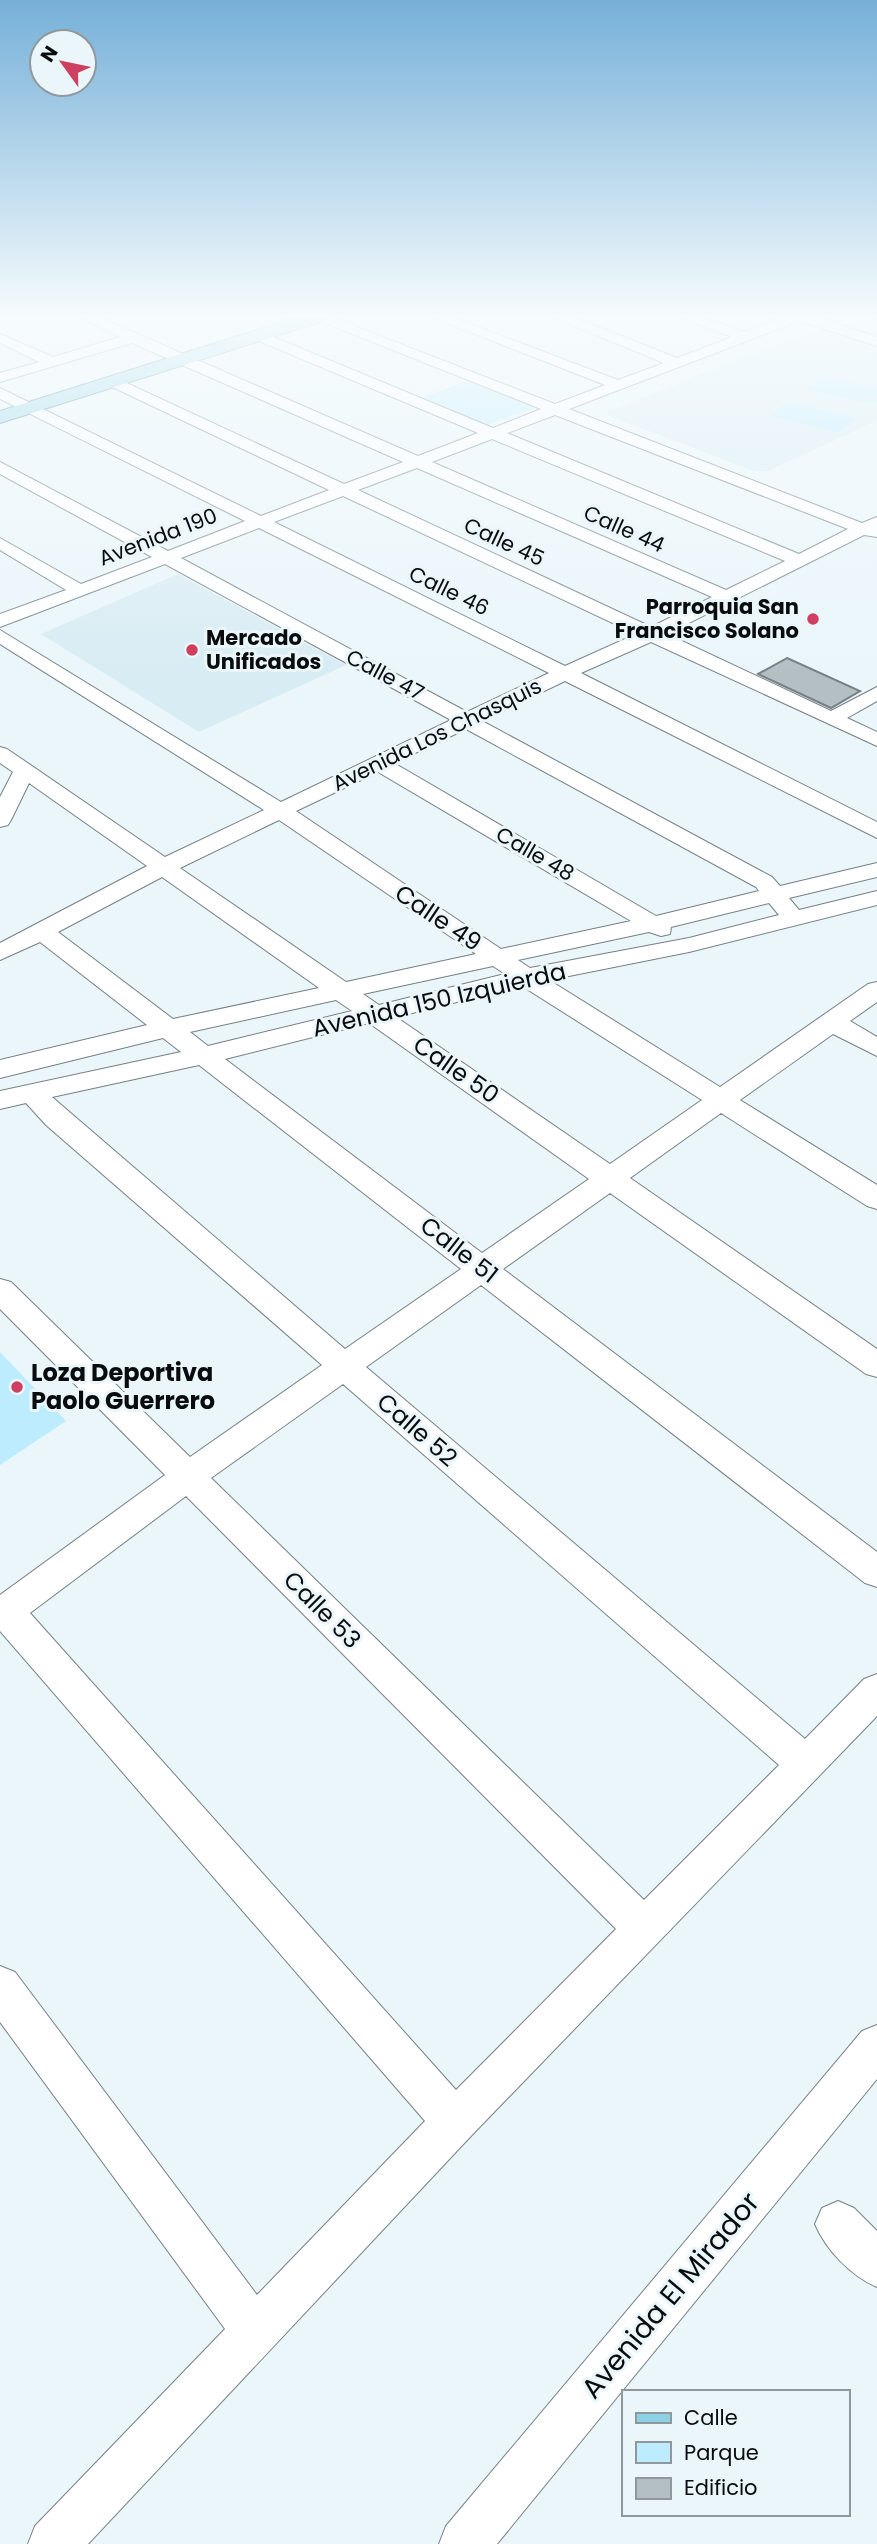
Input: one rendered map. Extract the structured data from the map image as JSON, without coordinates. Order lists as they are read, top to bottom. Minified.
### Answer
{"streets":{"street":["Calle 44","Avenida 190","Calle 45","Calle 46","Calle 47","Avenida Los Chasquis","Calle 48","Calle 49","Avenida 150 Izquierda","Calle 50","Calle 51","Calle 52","Calle 53","Avenida El Mirador"]},"crossings":[["Calle 44","Avenida 190"],["Calle 44","Avenida Los Chasquis"],["Avenida 190","Calle 45"],["Avenida 190","Calle 46"],["Avenida 190","Calle 47"],["Calle 45","Avenida Los Chasquis"],["Calle 46","Avenida Los Chasquis"],["Calle 47","Avenida Los Chasquis"],["Calle 47","Avenida 150 Izquierda"],["Avenida Los Chasquis","Calle 48"],["Avenida Los Chasquis","Calle 49"],["Avenida Los Chasquis","Calle 50"],["Avenida Los Chasquis","Calle 51"],["Calle 48","Avenida 150 Izquierda"],["Calle 49","Avenida 150 Izquierda"],["Avenida 150 Izquierda","Calle 50"],["Avenida 150 Izquierda","Calle 51"],["Avenida 150 Izquierda","Calle 52"]],"places":["Parroquia San Francisco Solano","Mercado Unificados","Loza Deportiva Paolo Guerrero"],"legend":["Calle","Parque","Edificio"],"north":"top left"}
